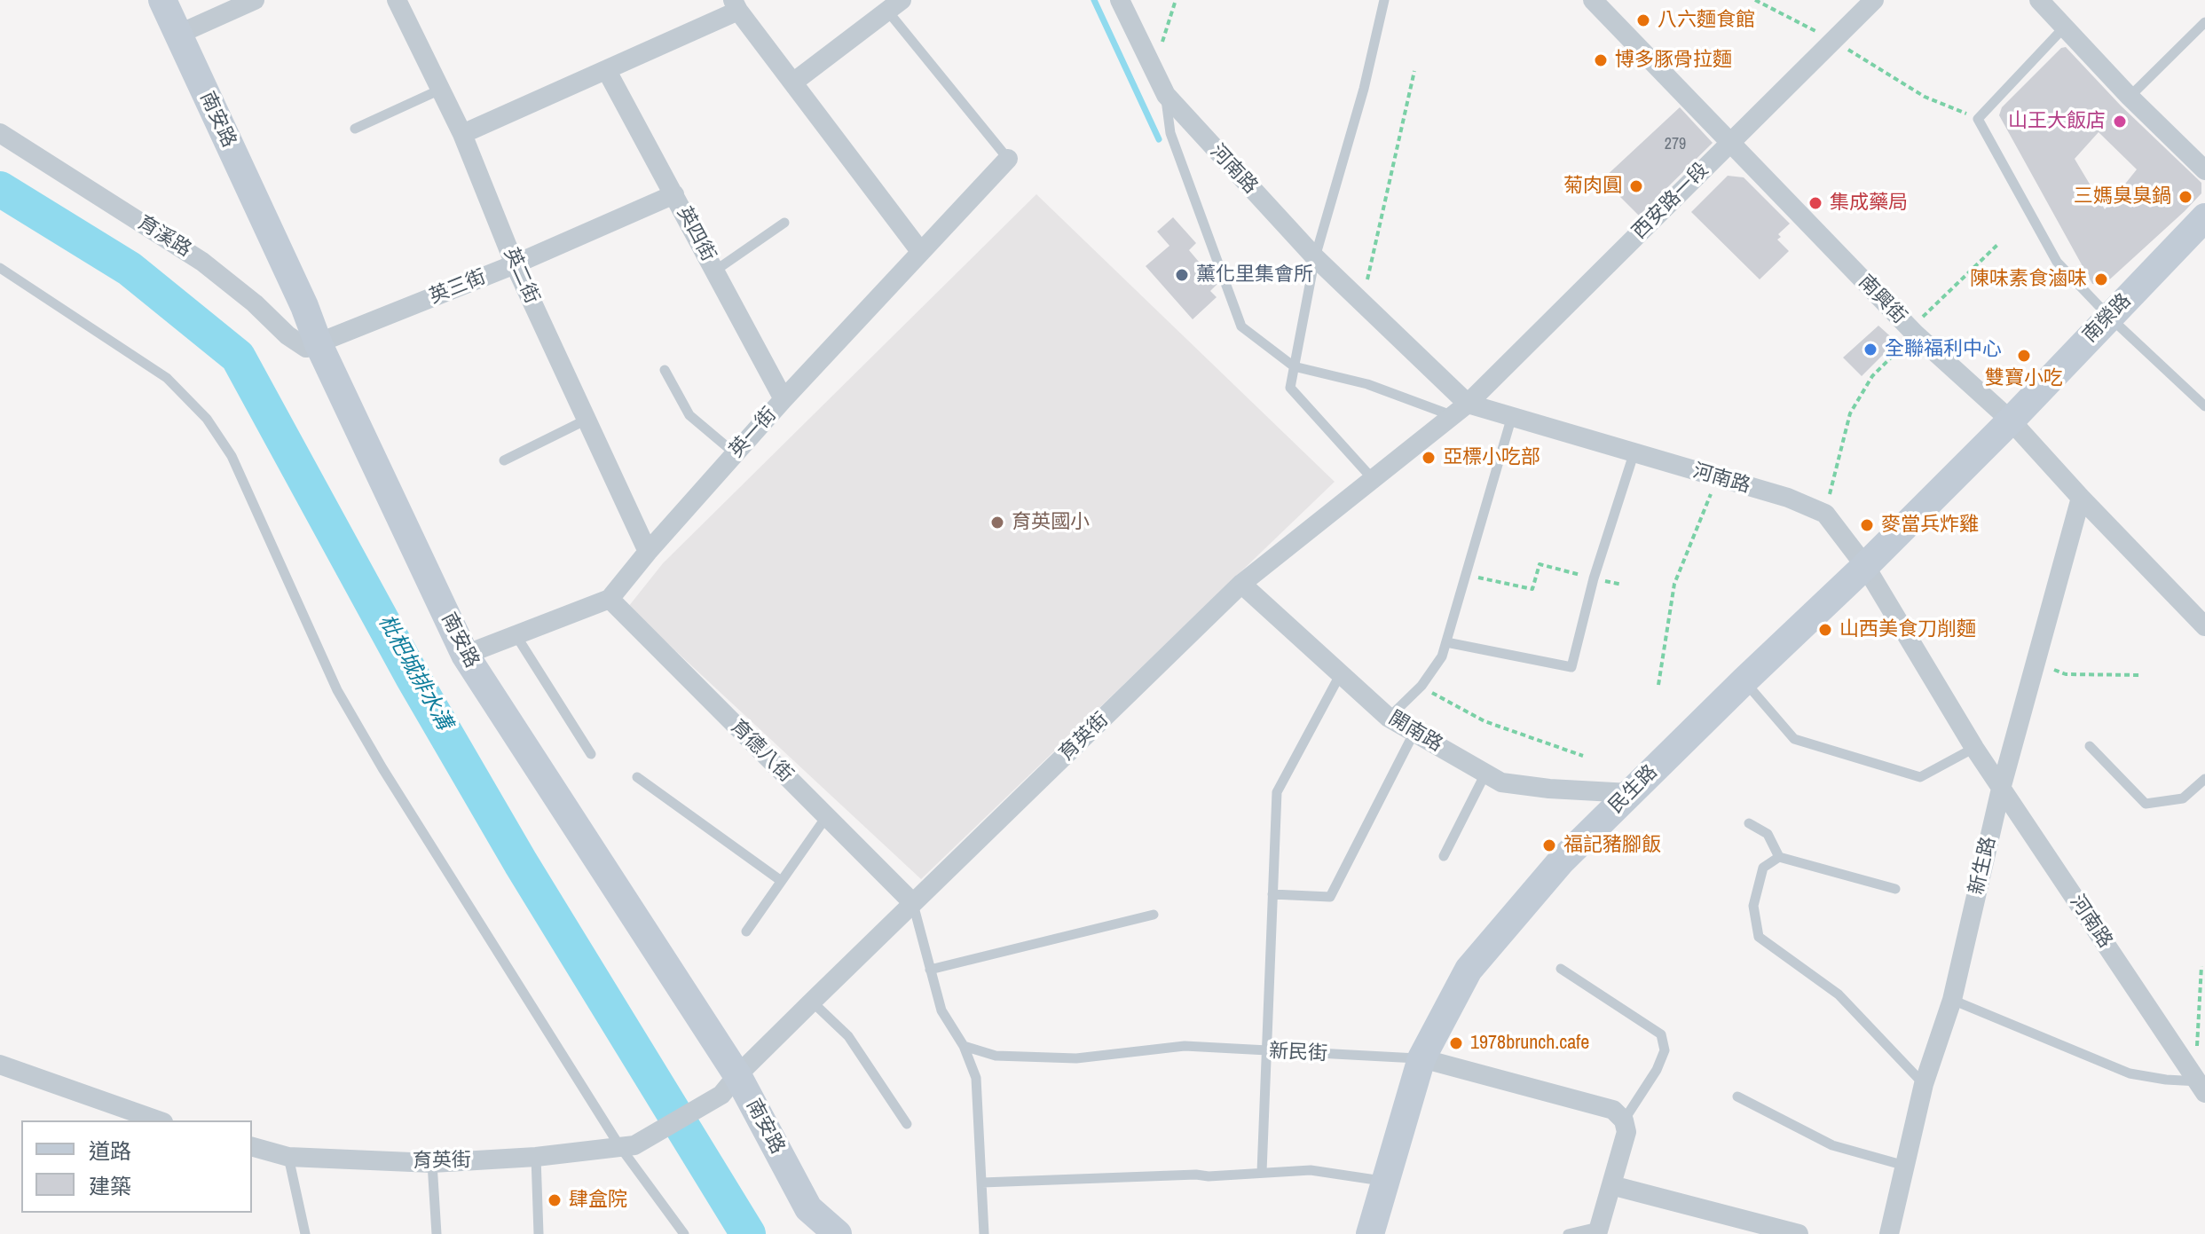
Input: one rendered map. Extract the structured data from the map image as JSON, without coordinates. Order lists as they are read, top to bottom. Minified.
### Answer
{"streets":{"street":["南安路","河南路","西安路一段","英四街","育溪路","英二街","英三街","南興街","南榮路","英一街","開南路","育英街","育德八街","民生路","新生路","新民街"]},"crossings":[["南安路","育溪路"],["南安路","英三街"],["南安路","英一街"],["南安路","育英街"],["河南路","西安路一段"],["河南路","育英街"],["河南路","民生路"],["河南路","新生路"],["西安路一段","南興街"],["西安路一段","育英街"],["英四街","英三街"],["英四街","英一街"],["育溪路","英三街"],["英二街","英三街"],["英二街","英一街"],["南興街","南榮路"],["南興街","民生路"],["南興街","新生路"],["南榮路","民生路"],["英一街","育德八街"],["開南路","育英街"],["開南路","民生路"],["育英街","育德八街"],["民生路","新民街"]],"water":["枇杷城排水溝"],"places":["八六麵食館","博多豚骨拉麵","山王大飯店","菊肉圓","三媽臭臭鍋","集成藥局","薰化里集會所","陳味素食滷味","全聯福利中心","雙寶小吃","亞標小吃部","育英國小","麥當兵炸雞","山西美食刀削麵","福記豬腳飯","1978brunch.cafe","肆盒院"],"house_numbers":["279"],"legend":["道路","建築"]}
